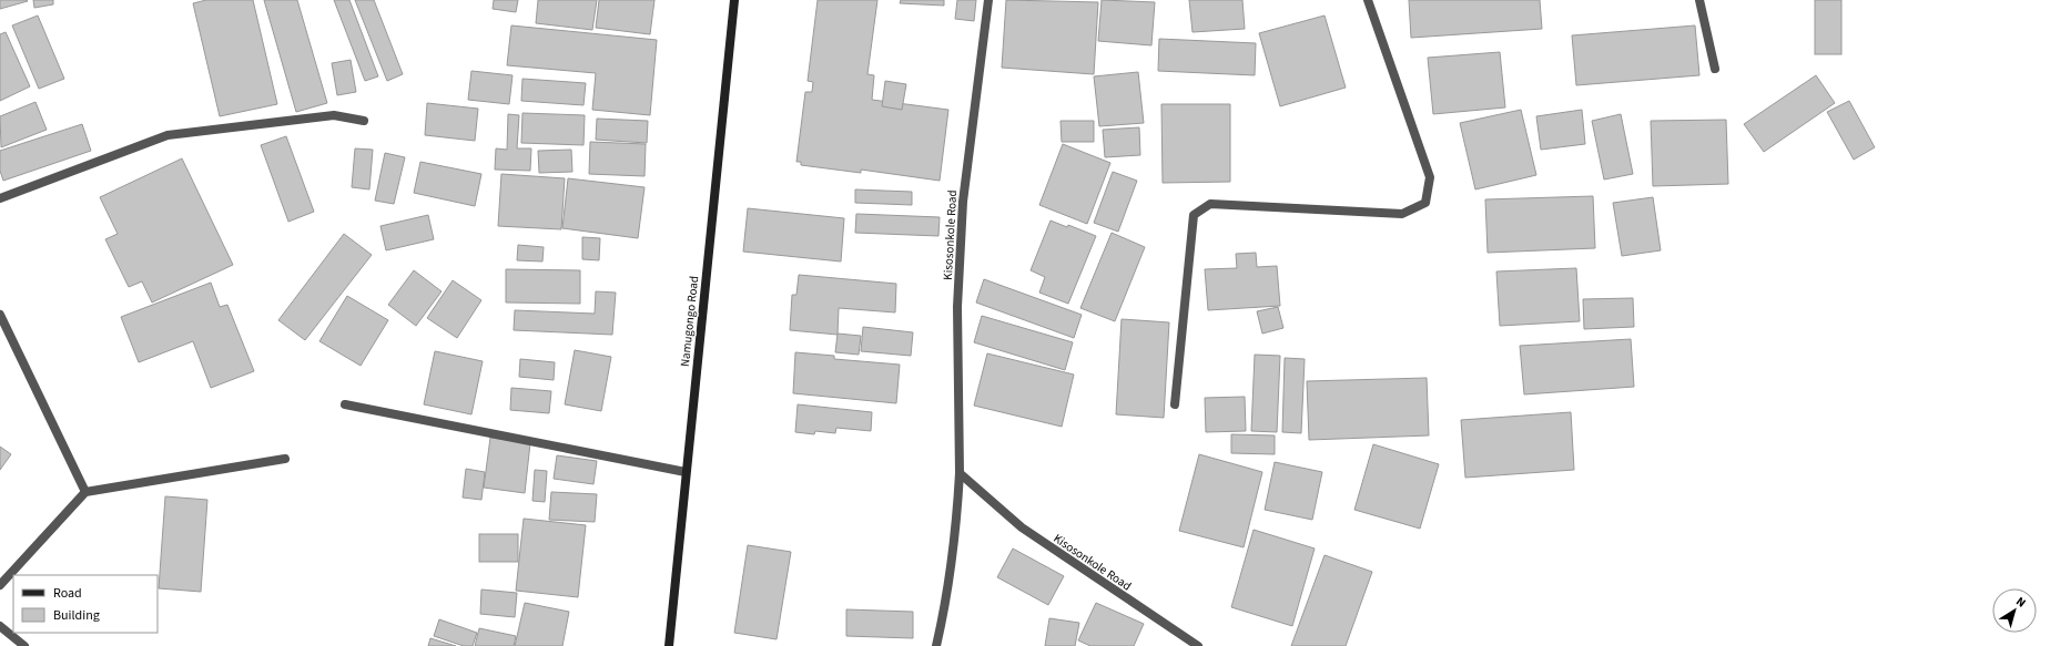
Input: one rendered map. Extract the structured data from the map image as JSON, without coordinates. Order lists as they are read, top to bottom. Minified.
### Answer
{"streets":{"main road":["Namugongo Road"],"street":["Kisosonkole Road"]},"legend":["Road","Building"],"north":"top right"}
